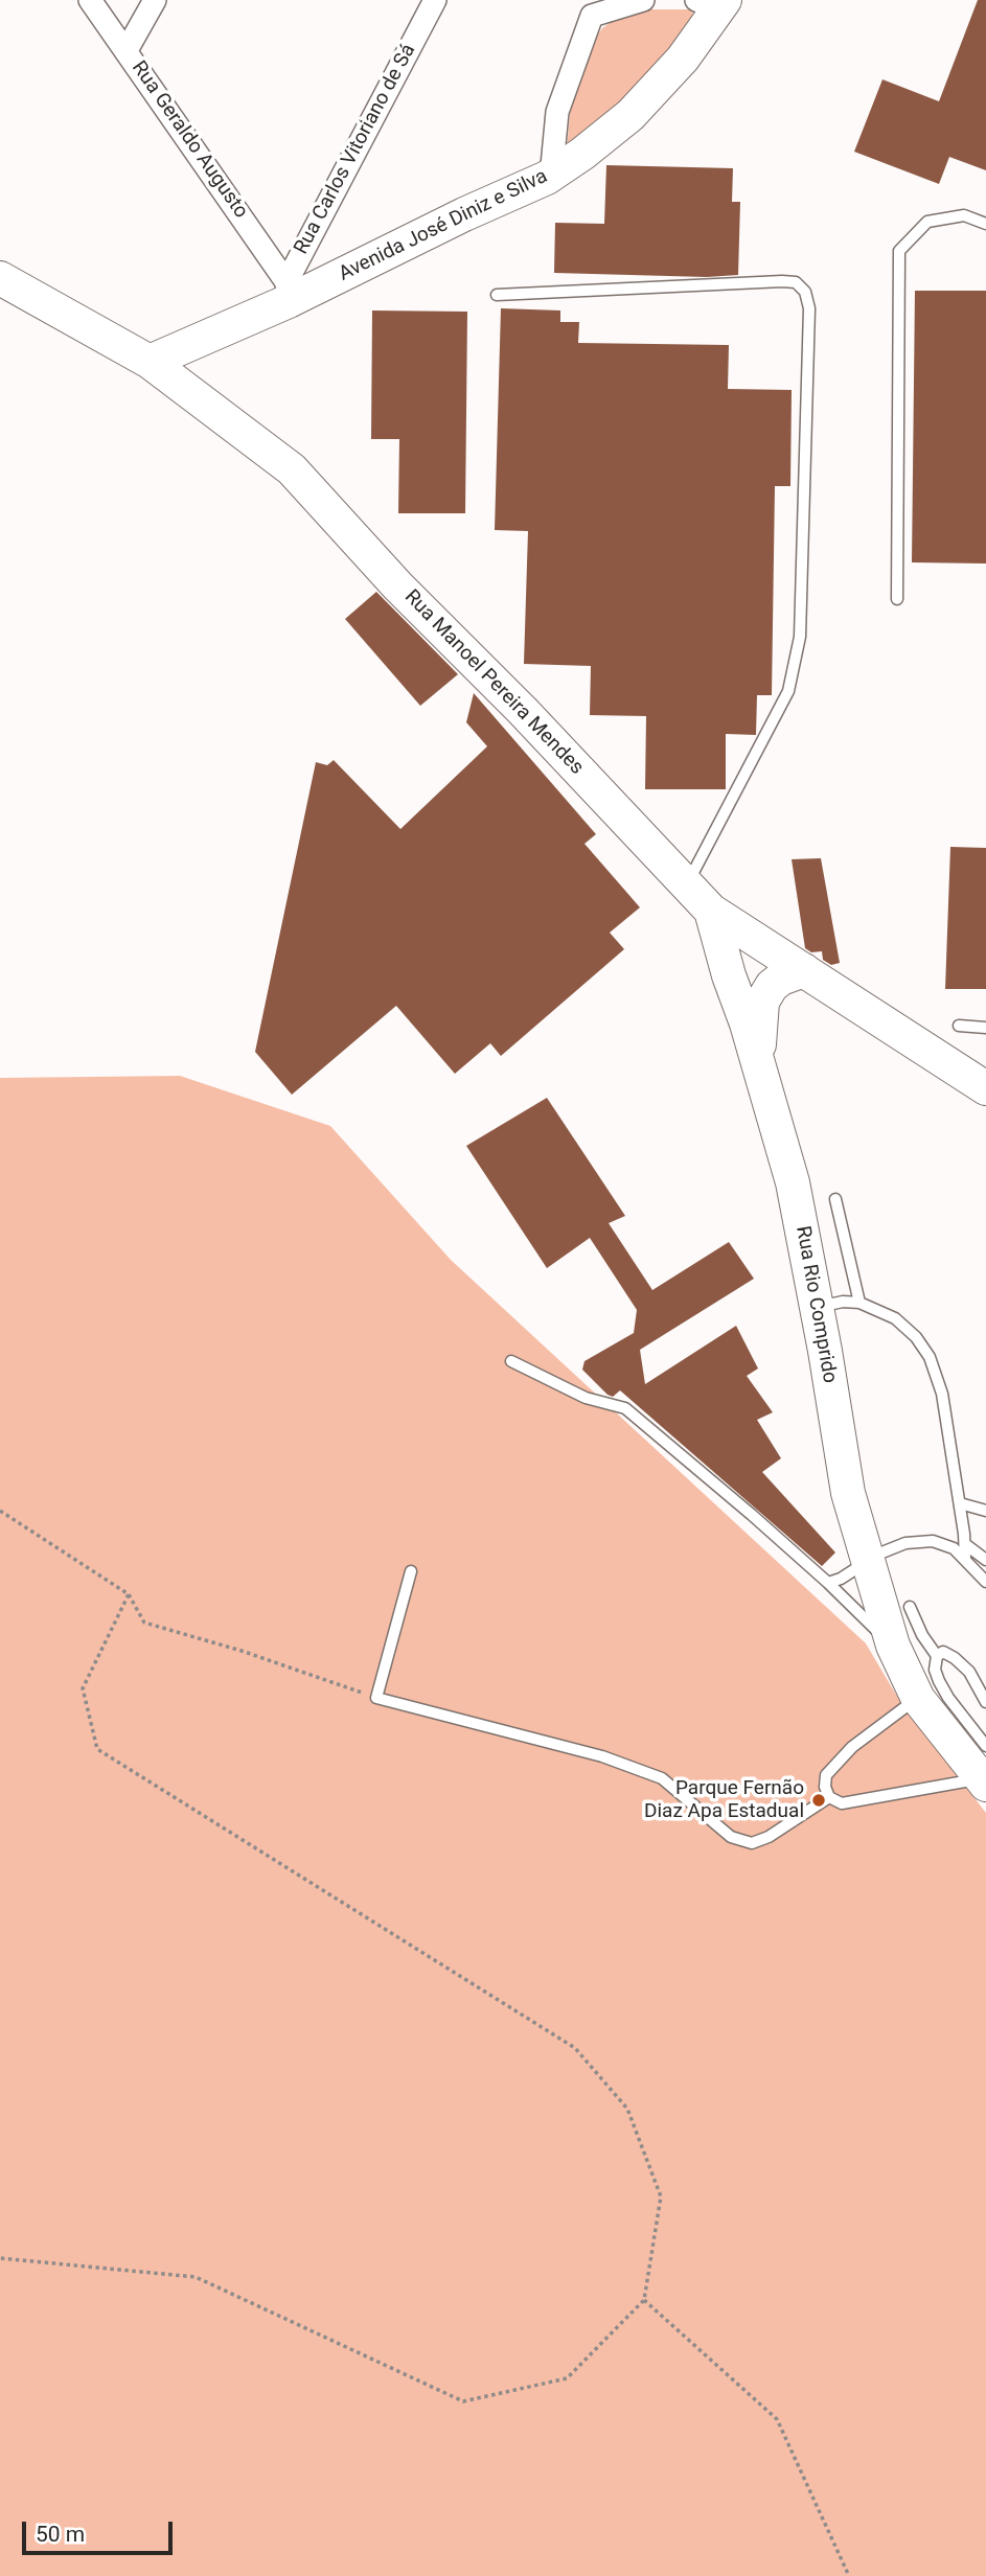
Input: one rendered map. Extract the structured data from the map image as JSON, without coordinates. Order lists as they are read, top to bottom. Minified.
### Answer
{"streets":{"street":["Rua Geraldo Augusto","Rua Carlos Vitoriano de Sá","Avenida José Diniz e Silva","Rua Manoel Pereira Mendes","Rua Rio Comprido"]},"crossings":[["Rua Geraldo Augusto","Rua Carlos Vitoriano de Sá"],["Rua Geraldo Augusto","Avenida José Diniz e Silva"],["Rua Carlos Vitoriano de Sá","Avenida José Diniz e Silva"],["Avenida José Diniz e Silva","Rua Manoel Pereira Mendes"],["Rua Manoel Pereira Mendes","Rua Rio Comprido"]],"places":["Parque Fernão Diaz Apa Estadual"],"scale_bar":"50 m"}
